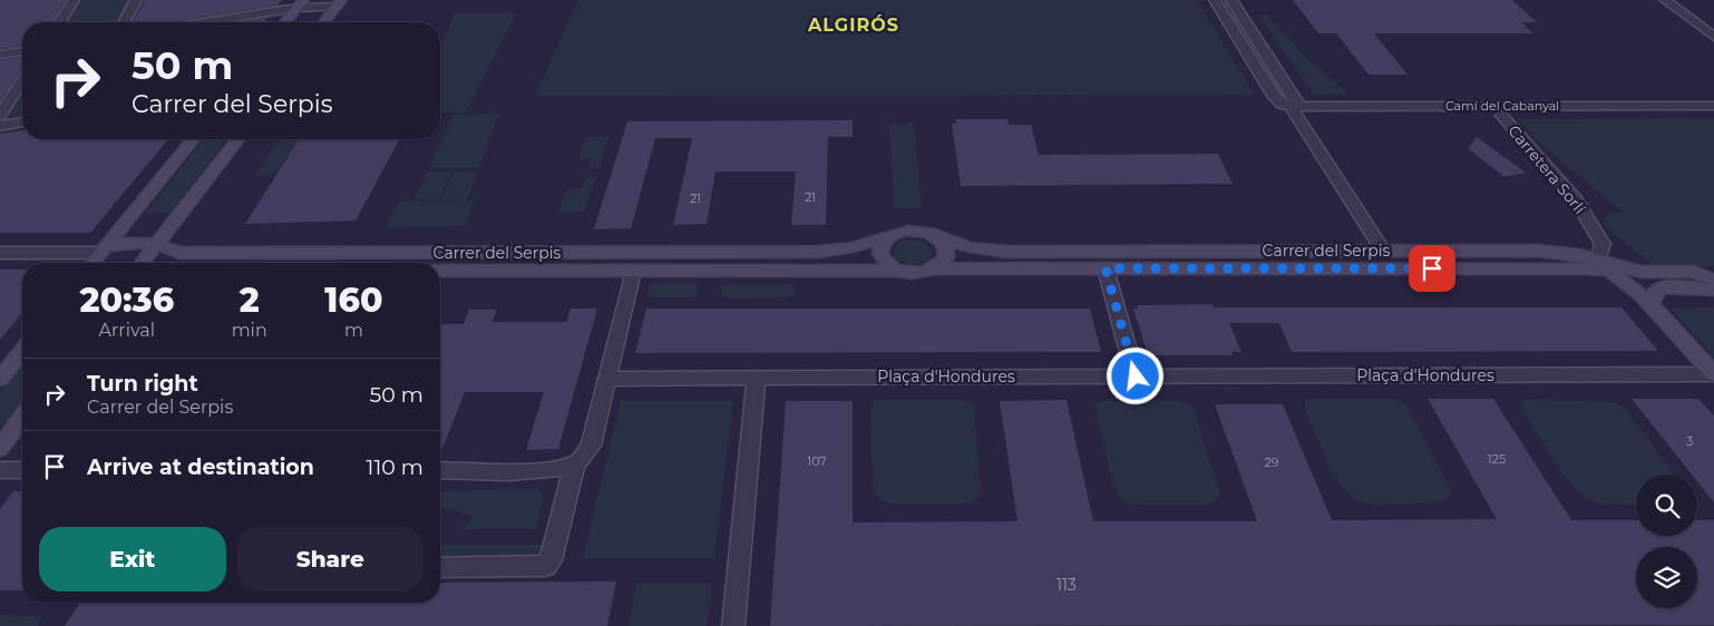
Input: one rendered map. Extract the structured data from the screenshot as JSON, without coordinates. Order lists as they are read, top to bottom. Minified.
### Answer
{"streets":{"street":["Camí del Cabanyal","Carretera Sorlí","Carrer del Serpis","Plaça d'Hondures"]},"districts":["ALGIRÓS"],"house_numbers":["21","21","3","125","107","29","113"],"page":{"turn":["50 m","Carrer del Serpis"],"eta":["20:36","Arrival","2","min","160","m"],"list":[{"name":"Turn right","note":"Carrer del Serpis","value":"50 m"},{"name":"Arrive at destination","value":"110 m"}],"buttons":["Exit","Share"]}}
